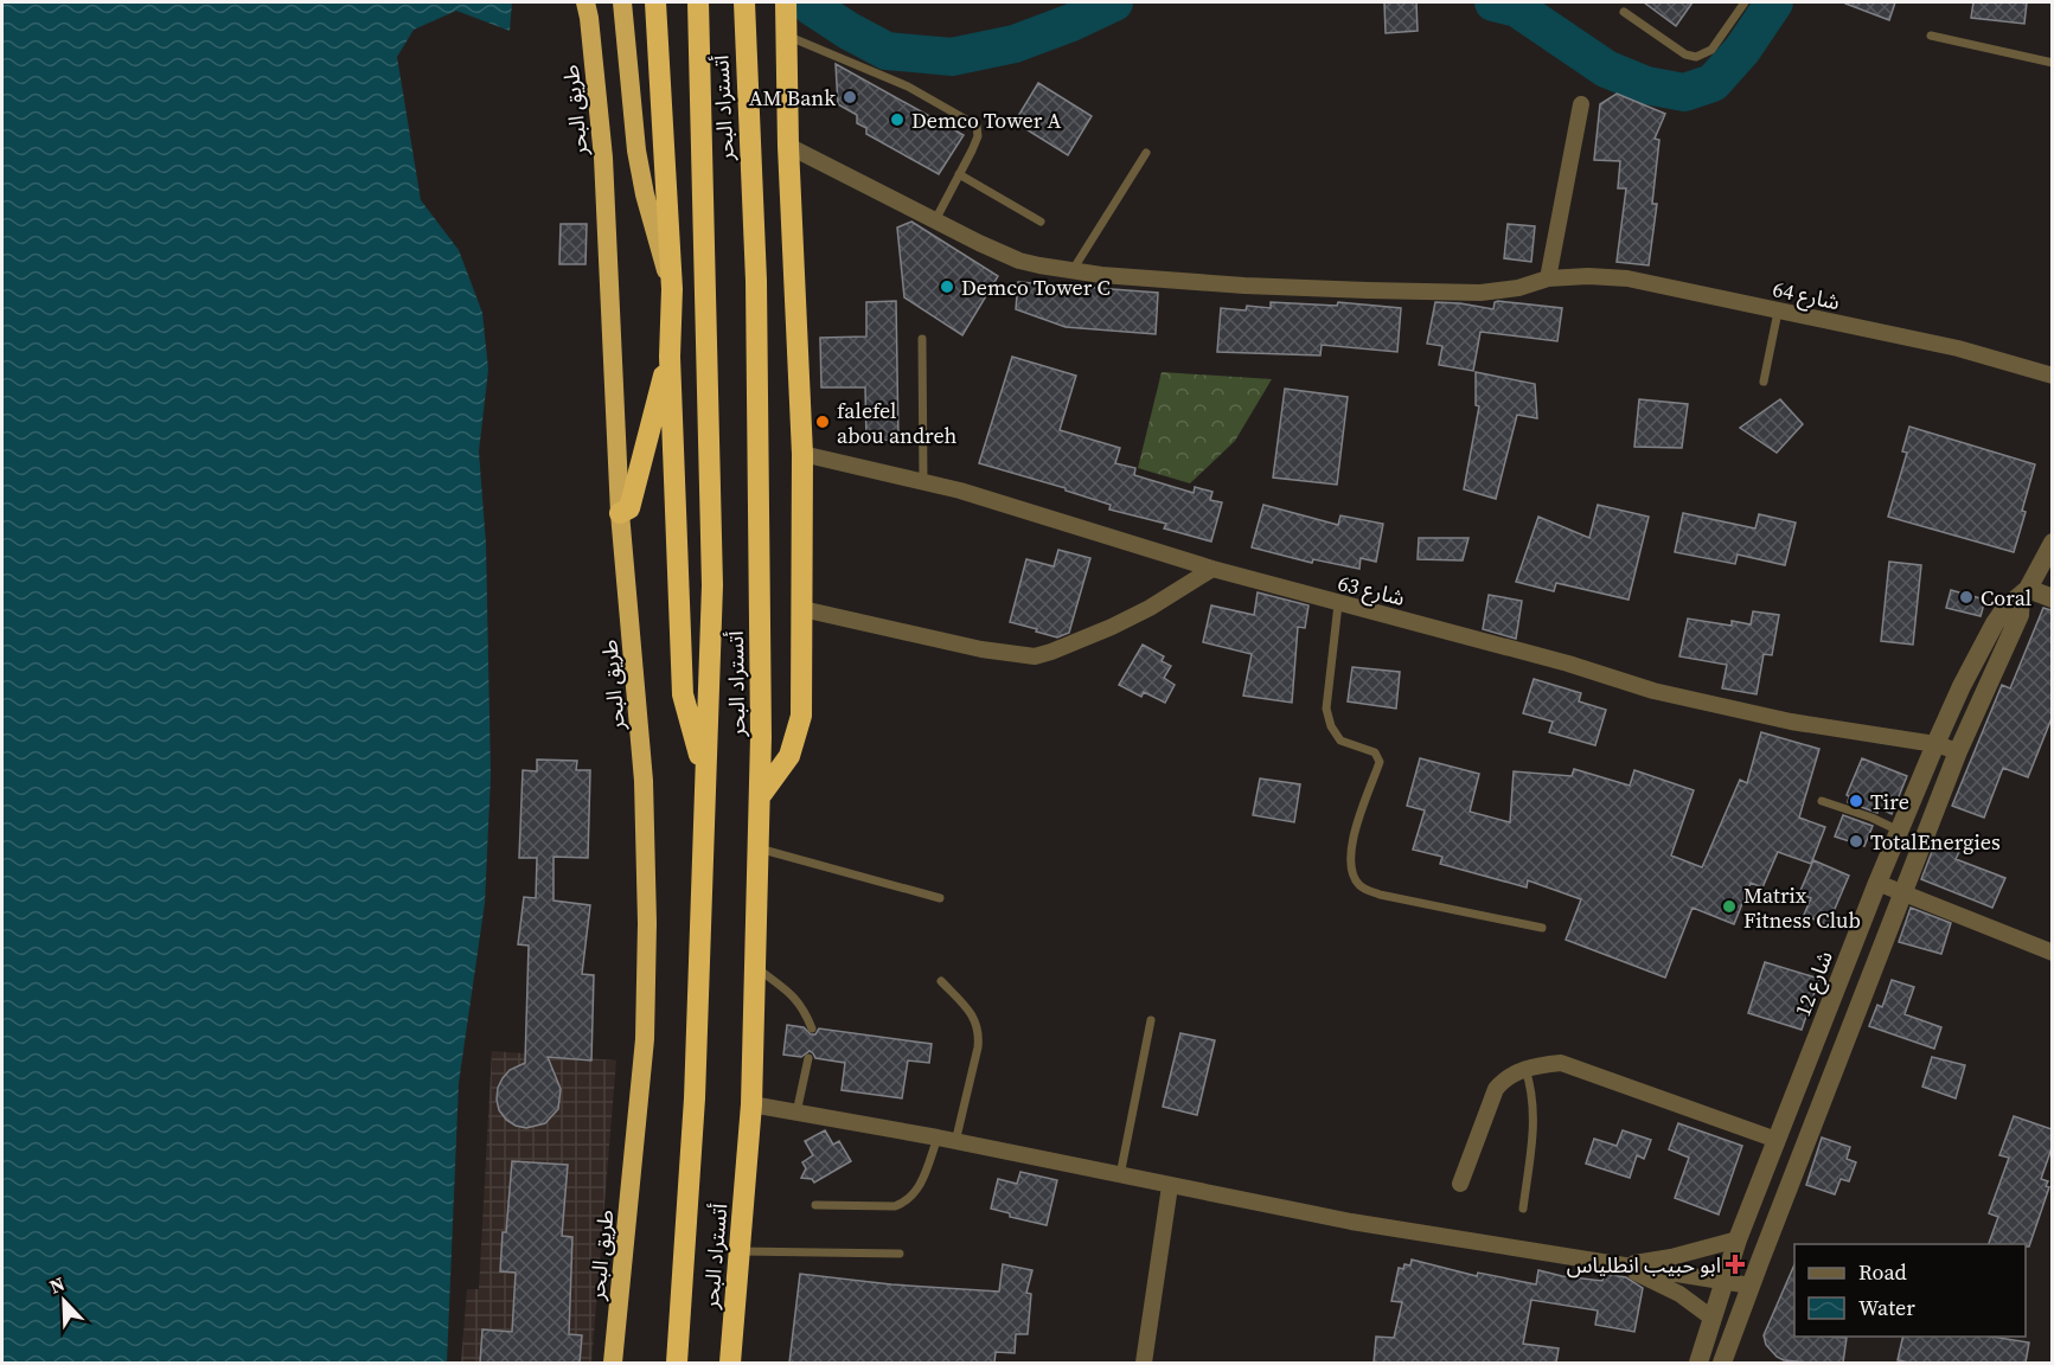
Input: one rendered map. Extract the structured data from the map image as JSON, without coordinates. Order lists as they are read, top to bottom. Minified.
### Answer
{"streets":{"highway":["أتستراد البحر","طريق البحر"],"street":["شارع 64","شارع 63","شارع 12"]},"crossings":[["شارع 63","شارع 12"]],"places":{"other":["AM Bank","Demco Tower A","Demco Tower C","falefel abou andreh","Coral","Tire","TotalEnergies","Matrix Fitness Club"],"health":["ابو حبيب انطلياس"]},"legend":["Road","Water"],"north":"top left"}
